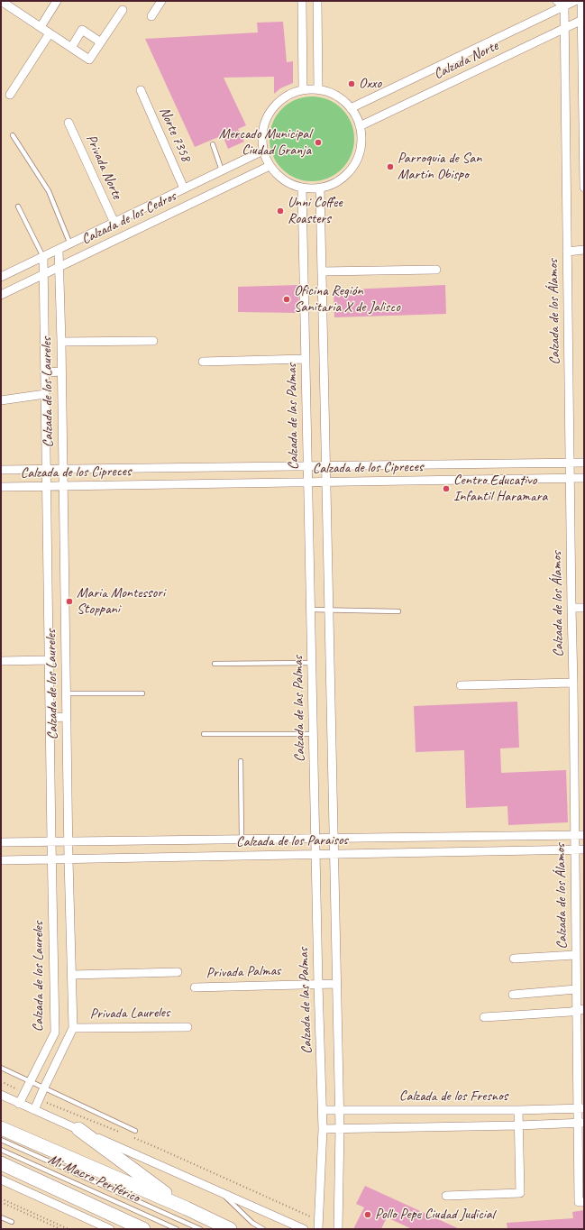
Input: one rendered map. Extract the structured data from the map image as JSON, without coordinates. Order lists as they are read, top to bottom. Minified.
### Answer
{"streets":{"street":["Calzada Norte","Norte 7358","Privada Norte","Calzada de los Cedros","Calzada de los Álamos","Calzada de los Laureles","Calzada de las Palmas","Calzada de los Cipreces","Calzada de los Paraisos","Privada Palmas","Privada Laureles","Calzada de los Fresnos"],"lane":["Mi Macro Periférico"]},"crossings":[["Calzada Norte","Calzada de los Cedros"],["Calzada Norte","Calzada de los Álamos"],["Calzada Norte","Calzada de las Palmas"],["Norte 7358","Calzada de los Cedros"],["Privada Norte","Calzada de los Cedros"],["Calzada de los Cedros","Calzada de los Laureles"],["Calzada de los Cedros","Calzada de las Palmas"],["Calzada de los Álamos","Calzada de los Cipreces"],["Calzada de los Álamos","Calzada de los Paraisos"],["Calzada de los Álamos","Calzada de los Fresnos"],["Calzada de los Laureles","Calzada de los Cipreces"],["Calzada de los Laureles","Calzada de los Paraisos"],["Calzada de los Laureles","Privada Laureles"],["Calzada de las Palmas","Calzada de los Cipreces"],["Calzada de las Palmas","Calzada de los Paraisos"],["Calzada de las Palmas","Privada Palmas"],["Calzada de las Palmas","Calzada de los Fresnos"]],"places":["Oxxo","Mercado Municipal Ciudad Granja","Parroquia de San Martín Obispo","Unni Coffee Roasters","Oficina Región Sanitaria X de Jalisco","Centro Educativo Infantil Haramara","Maria Montessori Stoppani","Pollo Pepe Ciudad Judicial"]}
